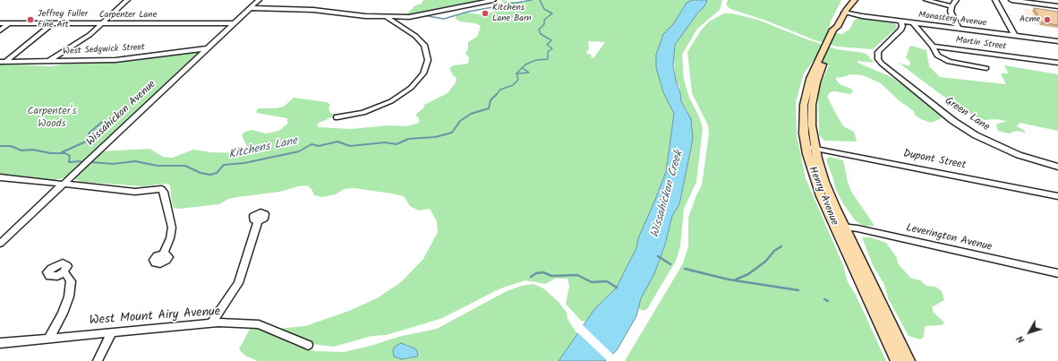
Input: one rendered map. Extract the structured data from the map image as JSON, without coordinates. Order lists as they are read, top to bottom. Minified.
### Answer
{"streets":{"main road":["Henry Avenue"],"street":["Carpenter Lane","Monastery Avenue","Martin Street","West Sedgwick Street","Wissahickon Avenue","Green Lane","Dupont Street","Leverington Avenue","West Mount Airy Avenue"]},"crossings":[["Carpenter Lane","Wissahickon Avenue"],["Monastery Avenue","Green Lane"],["Monastery Avenue","Henry Avenue"],["West Sedgwick Street","Wissahickon Avenue"],["Dupont Street","Henry Avenue"],["Henry Avenue","Leverington Avenue"]],"water":["Kitchens Lane","Wissahickon Creek"],"parks":["Carpenter's Woods"],"places":["Kitchens Lane Barn","Jeffrey Fuller Fine Art","Acme"],"north":"bottom left"}
